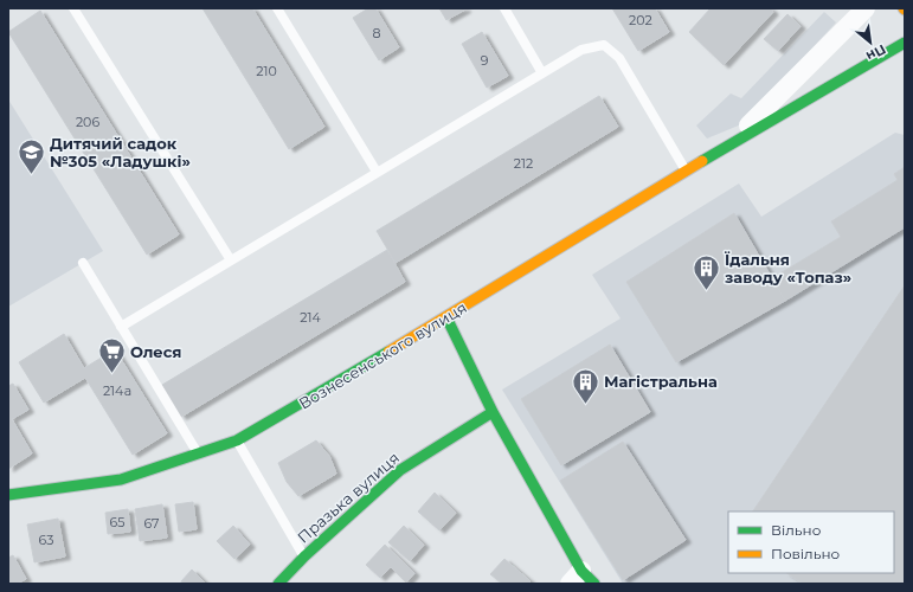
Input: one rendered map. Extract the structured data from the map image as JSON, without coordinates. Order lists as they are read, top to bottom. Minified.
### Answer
{"streets":{"street":["Вознесенського вулиця","Празька вулиця"]},"places":{"school or university":["Дитячий садок №305 «Ладушкі»"],"building":["Їдальня заводу «Топаз»","Магістральна"],"supermarket":["Олеся"]},"house_numbers":["202","8","9","210","206","212","214","214а","65","67","63"],"legend":["Вільно","Повільно"],"north":"bottom right"}
